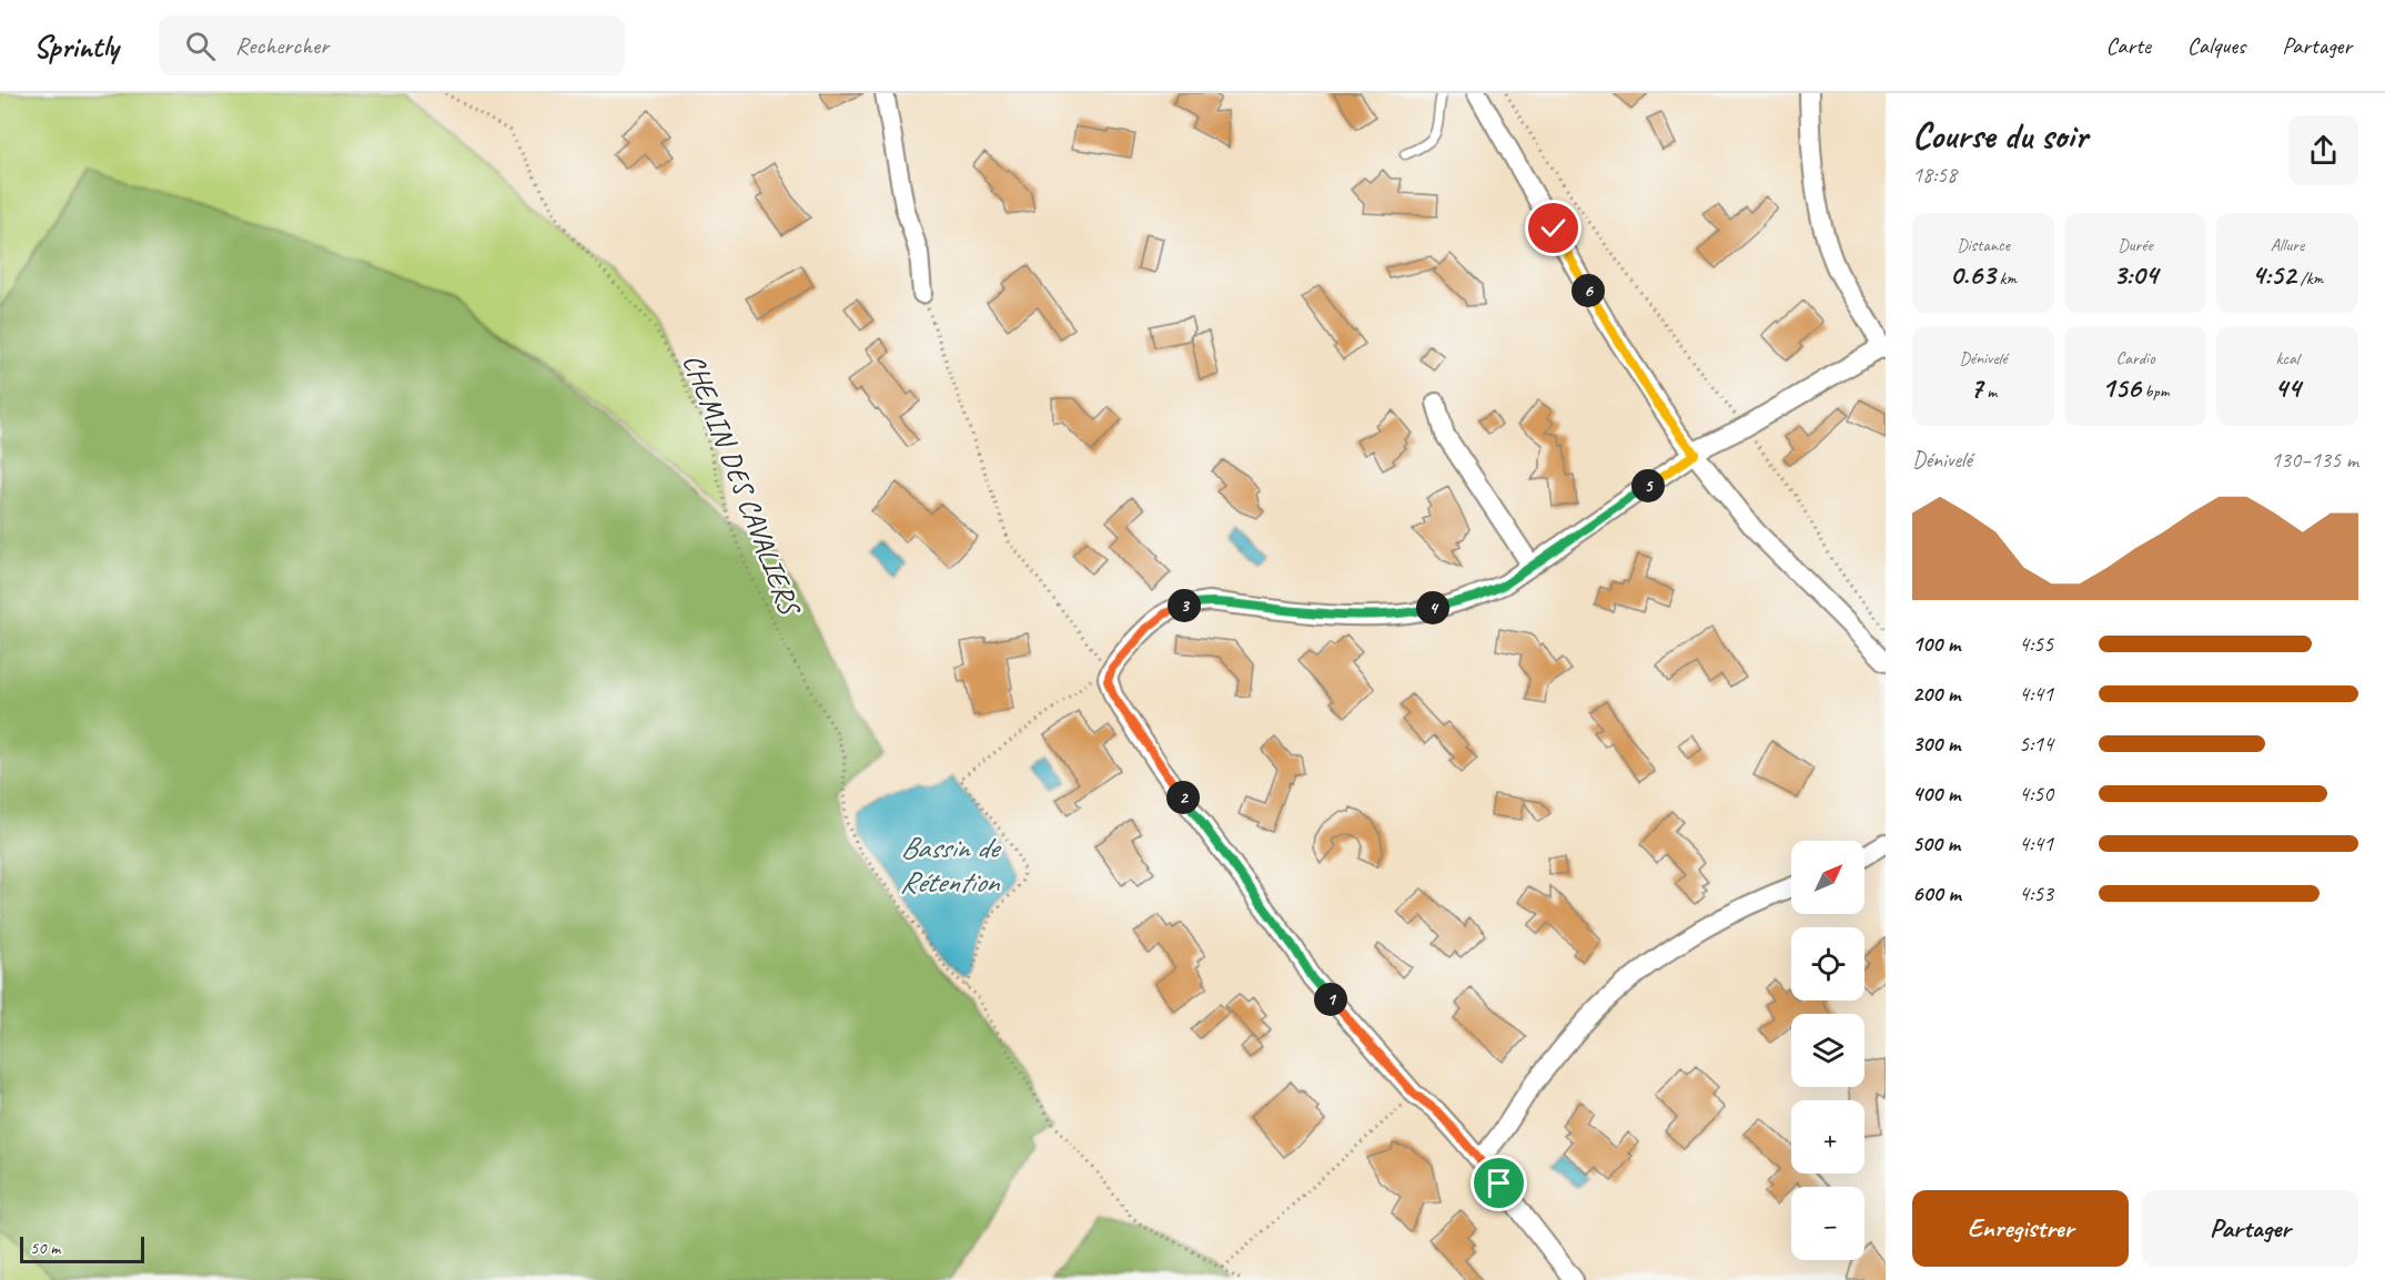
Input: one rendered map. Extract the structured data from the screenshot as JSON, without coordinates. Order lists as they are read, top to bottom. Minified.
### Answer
{"streets":{"path":["CHEMIN DES CAVALIERS"]},"water":["Bassin de Rétention"],"scale_bar":"50 m","north":"top right","page":{"header":"Sprintly","search":"Rechercher","nav":["Carte","Calques","Partager"],"heading":["Course du soir","18:58"],"stats":[["Distance","0.63 km"],["Durée","3:04"],["Allure","4:52 /km"],["Dénivelé","7 m"],["Cardio","156 bpm"],["kcal","44"]],"pins":["6","5","3","4","2","1"],"chart":["Dénivelé","130–135 m"],"list":[{"name":"100 m","note":"4:55"},{"name":"200 m","note":"4:41"},{"name":"300 m","note":"5:14"},{"name":"400 m","note":"4:50"},{"name":"500 m","note":"4:41"},{"name":"600 m","note":"4:53"}],"map_buttons":["+","−"],"buttons":["Enregistrer","Partager"],"scale":"50 m"}}
